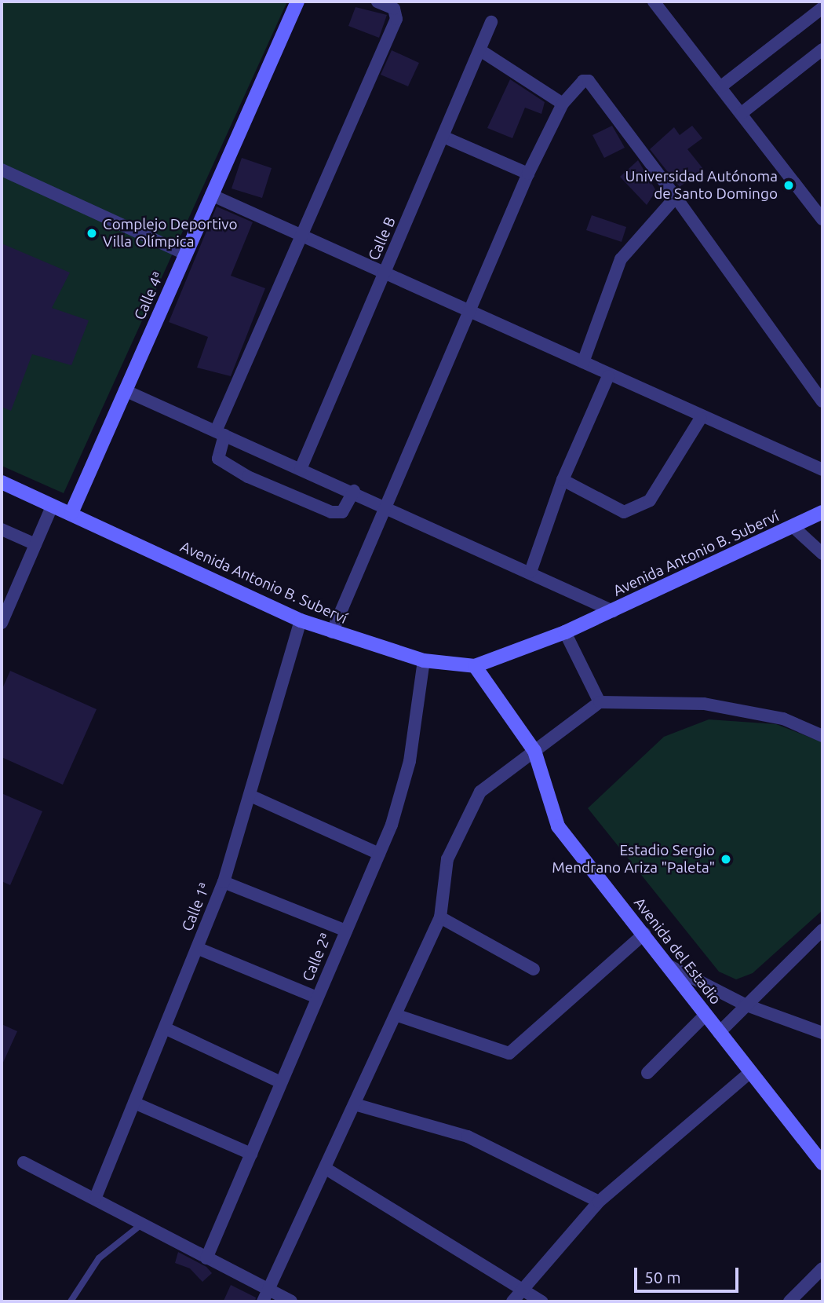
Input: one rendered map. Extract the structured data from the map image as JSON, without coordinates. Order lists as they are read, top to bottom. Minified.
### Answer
{"streets":{"street":["Calle B","Calle 4ª","Avenida Antonio B. Suberví","Calle 1ª","Avenida del Estadio","Calle 2ª"]},"crossings":[["Calle 4ª","Avenida Antonio B. Suberví"],["Avenida Antonio B. Suberví","Calle 1ª"],["Avenida Antonio B. Suberví","Avenida del Estadio"],["Avenida Antonio B. Suberví","Calle 2ª"]],"places":["Universidad Autónoma de Santo Domingo","Complejo Deportivo Villa Olímpica","Estadio Sergio Mendrano Ariza \"Paleta\""],"scale_bar":"50 m"}
